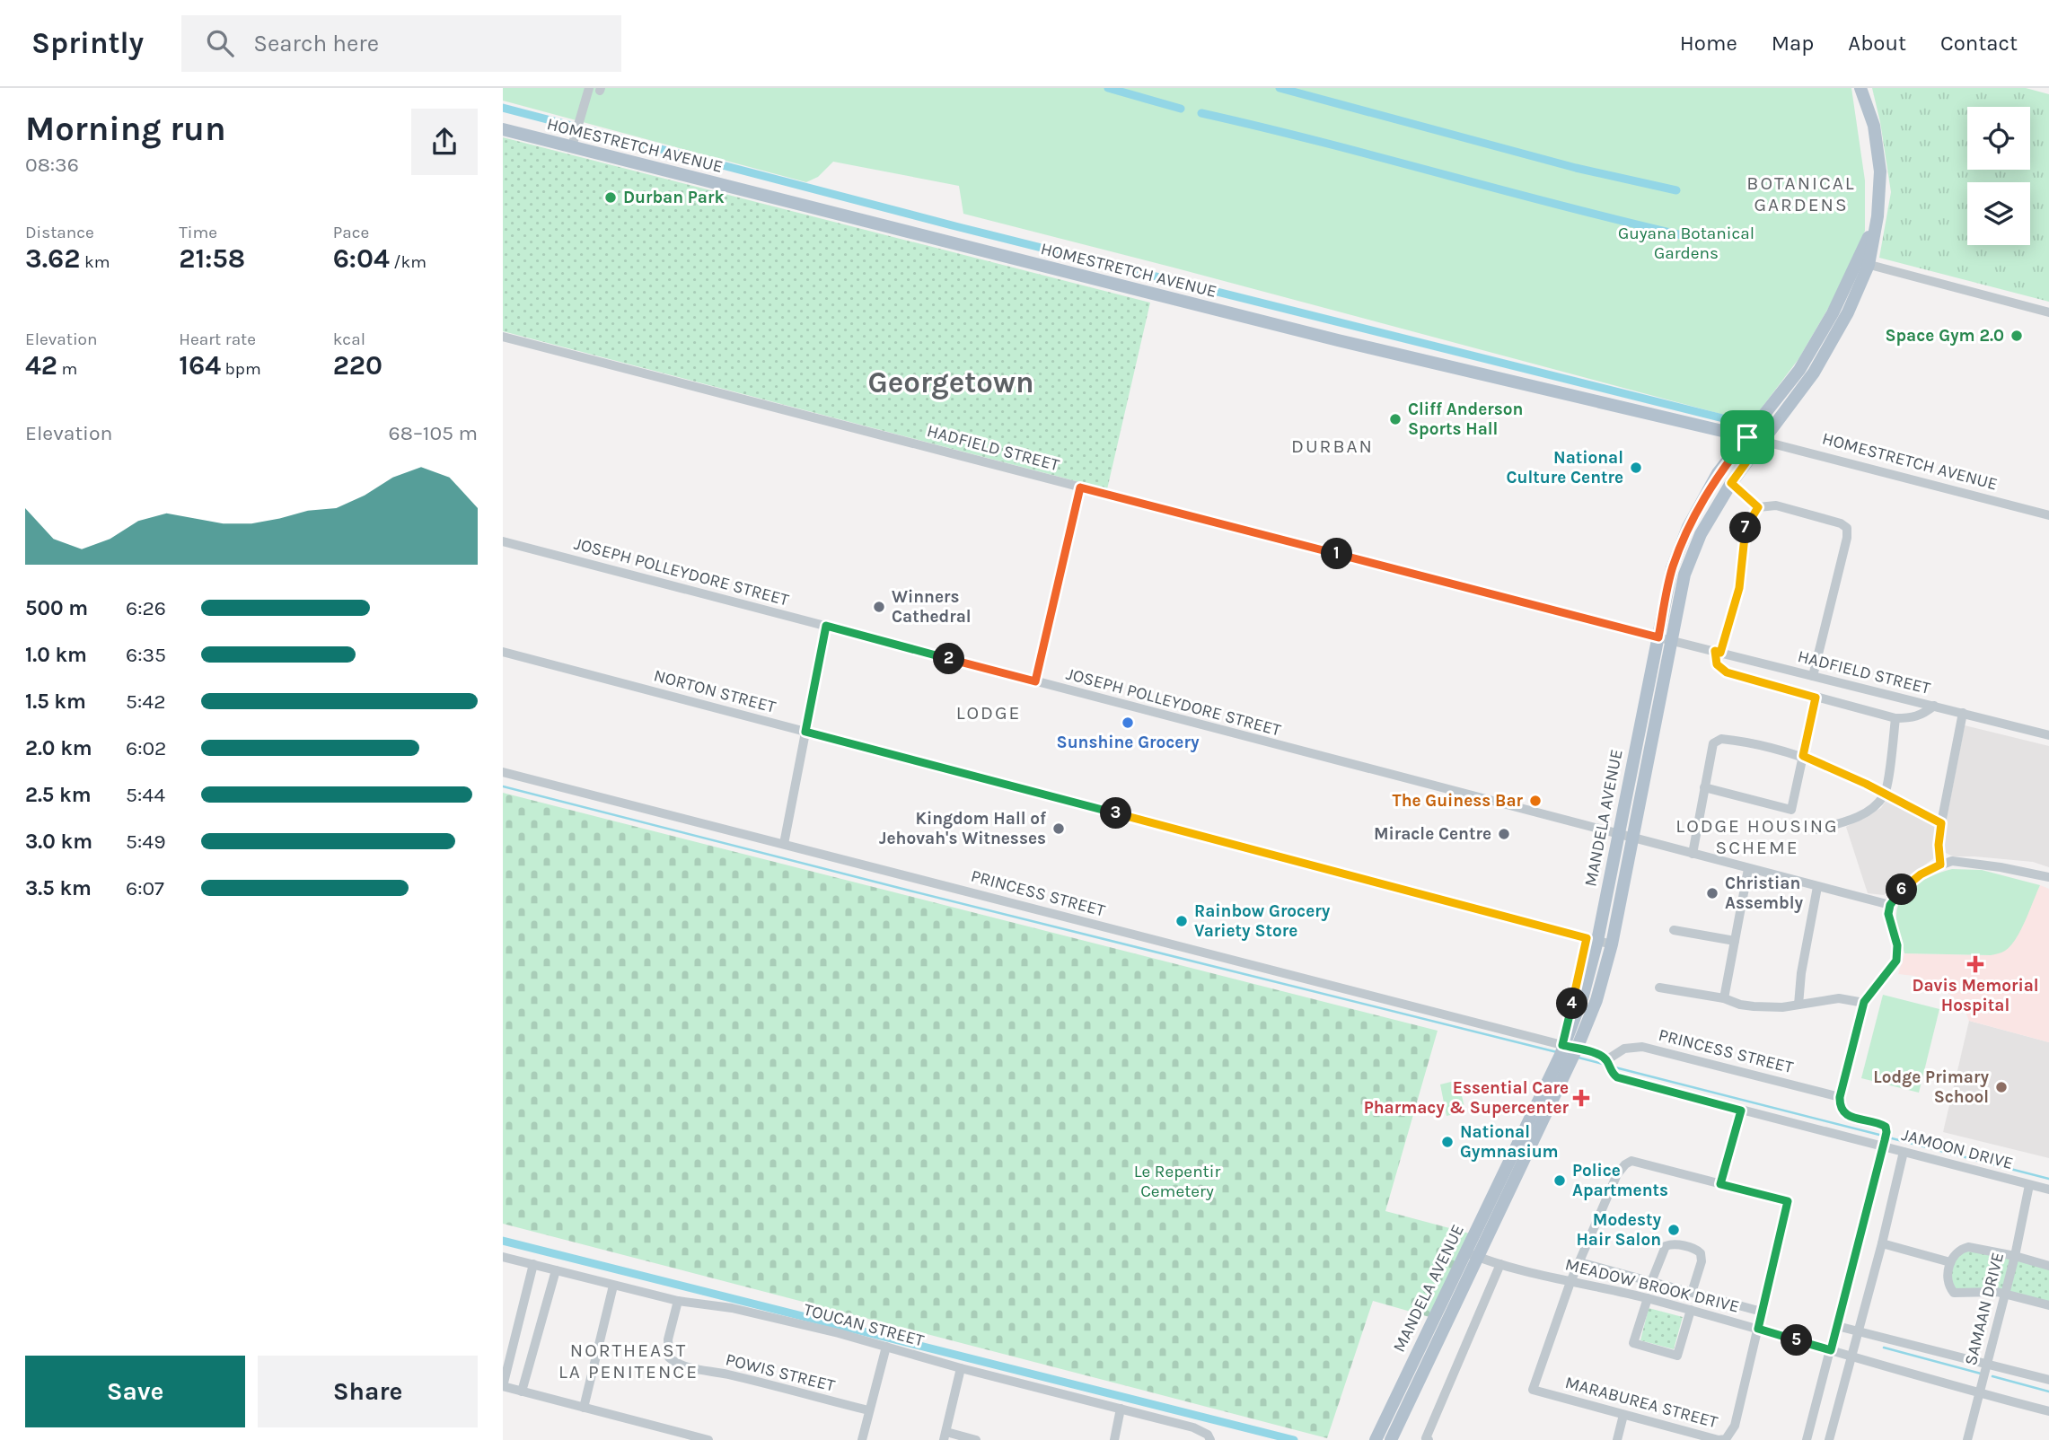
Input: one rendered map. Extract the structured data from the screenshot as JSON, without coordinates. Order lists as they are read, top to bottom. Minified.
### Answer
{"streets":{"main road":["HOMESTRETCH AVENUE","MANDELA AVENUE"],"street":["HADFIELD STREET","JOSEPH POLLEYDORE STREET","NORTON STREET","PRINCESS STREET","JAMOON DRIVE","MEADOW BROOK DRIVE","SAMAAN DRIVE","TOUCAN STREET","POWIS STREET","MARABUREA STREET"]},"crossings":[["HOMESTRETCH AVENUE","MANDELA AVENUE"],["HADFIELD STREET","MANDELA AVENUE"],["JOSEPH POLLEYDORE STREET","MANDELA AVENUE"],["NORTON STREET","MANDELA AVENUE"],["MANDELA AVENUE","PRINCESS STREET"],["MANDELA AVENUE","MEADOW BROOK DRIVE"],["PRINCESS STREET","JAMOON DRIVE"],["JAMOON DRIVE","SAMAAN DRIVE"],["MEADOW BROOK DRIVE","SAMAAN DRIVE"],["MEADOW BROOK DRIVE","MARABUREA STREET"],["TOUCAN STREET","POWIS STREET"]],"districts":["BOTANICAL GARDENS","Georgetown","DURBAN","LODGE","LODGE HOUSING SCHEME","NORTHEAST LA PENITENCE"],"parks":["Guyana Botanical Gardens","Le Repentir Cemetery"],"places":{"other":["Durban Park","Space Gym 2.0","Cliff Anderson Sports Hall","National Culture Centre","Winners Cathedral","Sunshine Grocery","The Guiness Bar","Kingdom Hall of Jehovah's Witnesses","Miracle Centre","Christian Assembly","Rainbow Grocery Variety Store","Lodge Primary School","National Gymnasium","Police Apartments","Modesty Hair Salon"],"health":["Davis Memorial Hospital","Essential Care Pharmacy & Supercenter"]},"page":{"header":"Sprintly","search":"Search here","nav":["Home","Map","About","Contact"],"heading":["Morning run","08:36"],"stats":[["Distance","3.62 km"],["Time","21:58"],["Pace","6:04 /km"],["Elevation","42 m"],["Heart rate","164 bpm"],["kcal","220"]],"chart":["Elevation","68–105 m"],"pins":["7","1","2","3","6","4","5"],"list":[{"name":"500 m","note":"6:26"},{"name":"1.0 km","note":"6:35"},{"name":"1.5 km","note":"5:42"},{"name":"2.0 km","note":"6:02"},{"name":"2.5 km","note":"5:44"},{"name":"3.0 km","note":"5:49"},{"name":"3.5 km","note":"6:07"}],"buttons":["Save","Share"]}}
